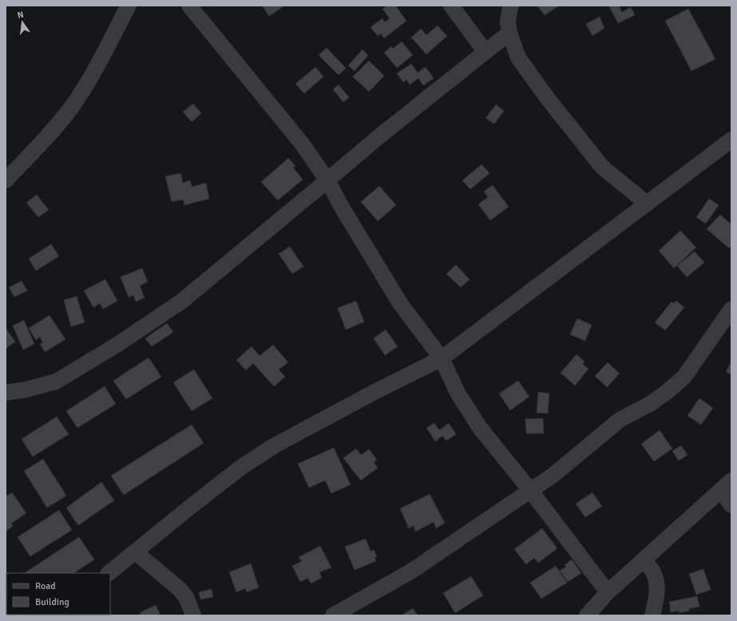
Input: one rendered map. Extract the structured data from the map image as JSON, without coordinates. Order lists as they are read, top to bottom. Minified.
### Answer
{"legend":["Road","Building"],"north":"top"}
